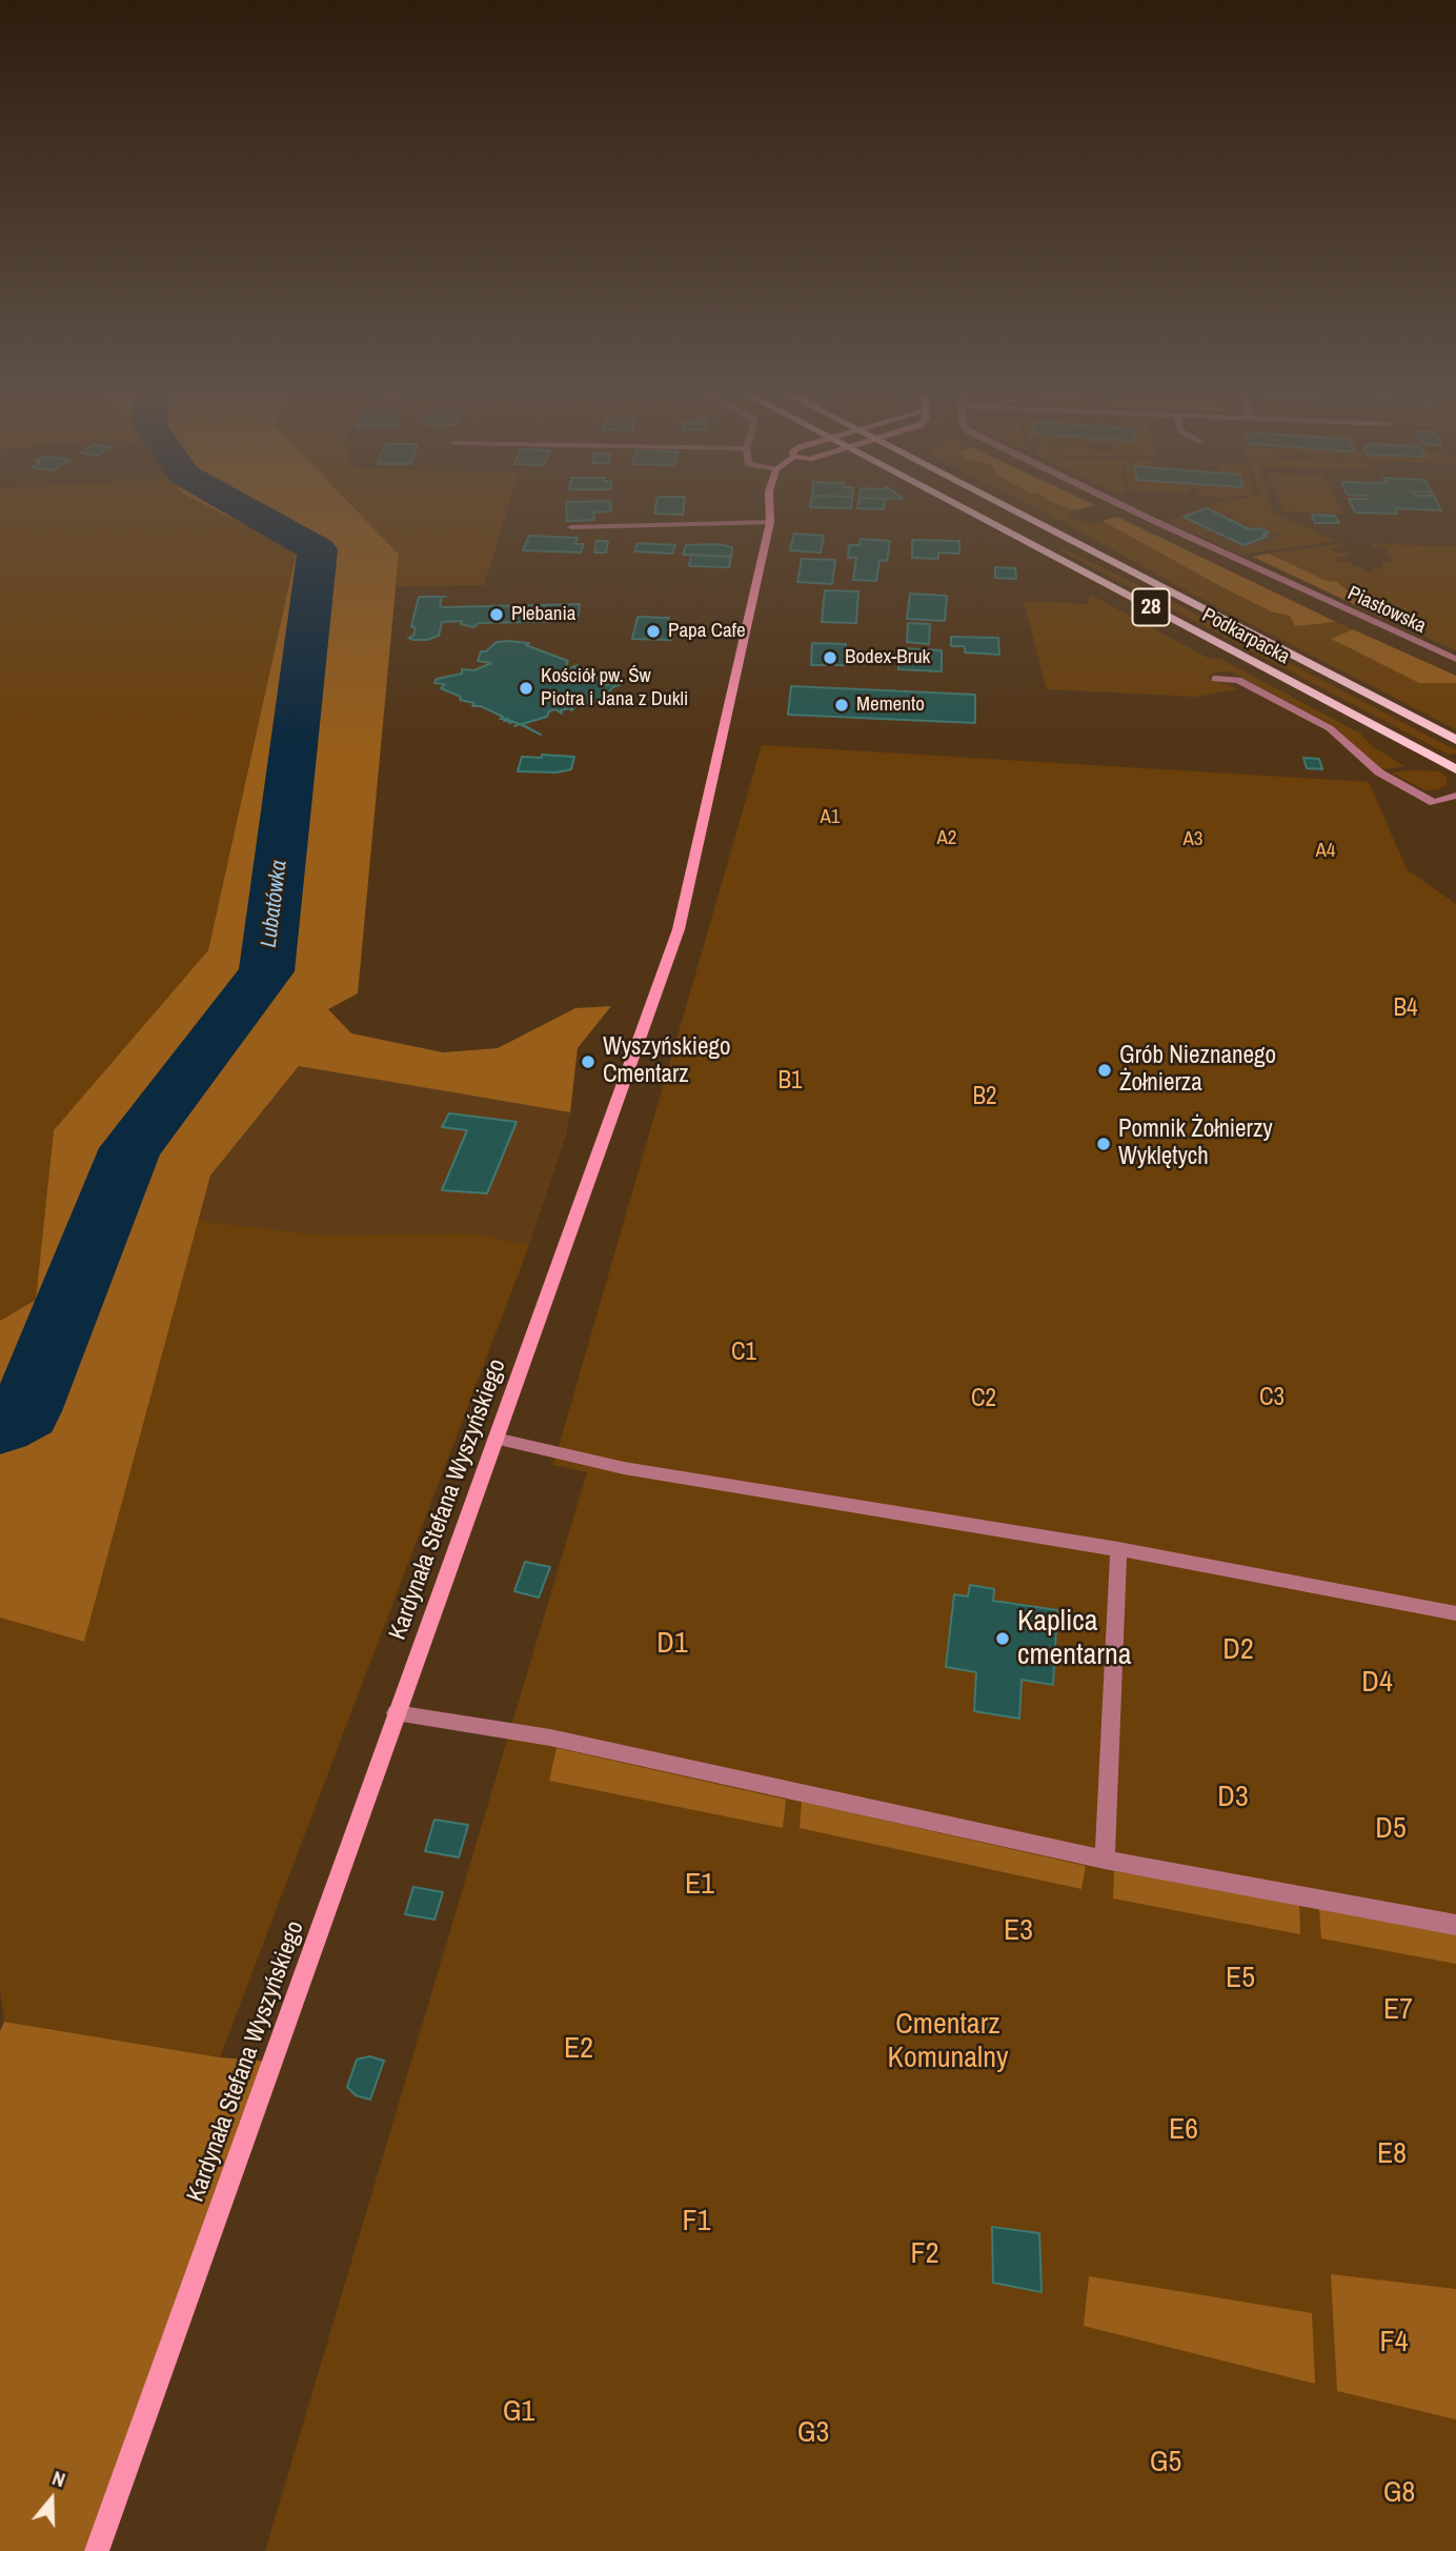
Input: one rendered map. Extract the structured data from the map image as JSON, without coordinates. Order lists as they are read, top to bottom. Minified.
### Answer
{"streets":{"main road":["28","Podkarpacka"],"street":["Piastowska","Kardynała Stefana Wyszyńskiego"]},"water":["Lubatówka"],"parks":["A1","A2","A3","A4","B4","B1","B2","C1","C3","C2","D1","D2","D4","D3","D5","E1","E3","E5","E7","Cmentarz Komunalny","E2","E6","E8","F1","F2","F4","G1","G3","G5","G8"],"places":["Plebania","Papa Cafe","Bodex-Bruk","Kościół pw. Św Piotra i Jana z Dukli","Memento","Wyszyńskiego Cmentarz","Grób Nieznanego Żołnierza","Pomnik Żołnierzy Wyklętych","Kaplica cmentarna"],"north":"top"}
